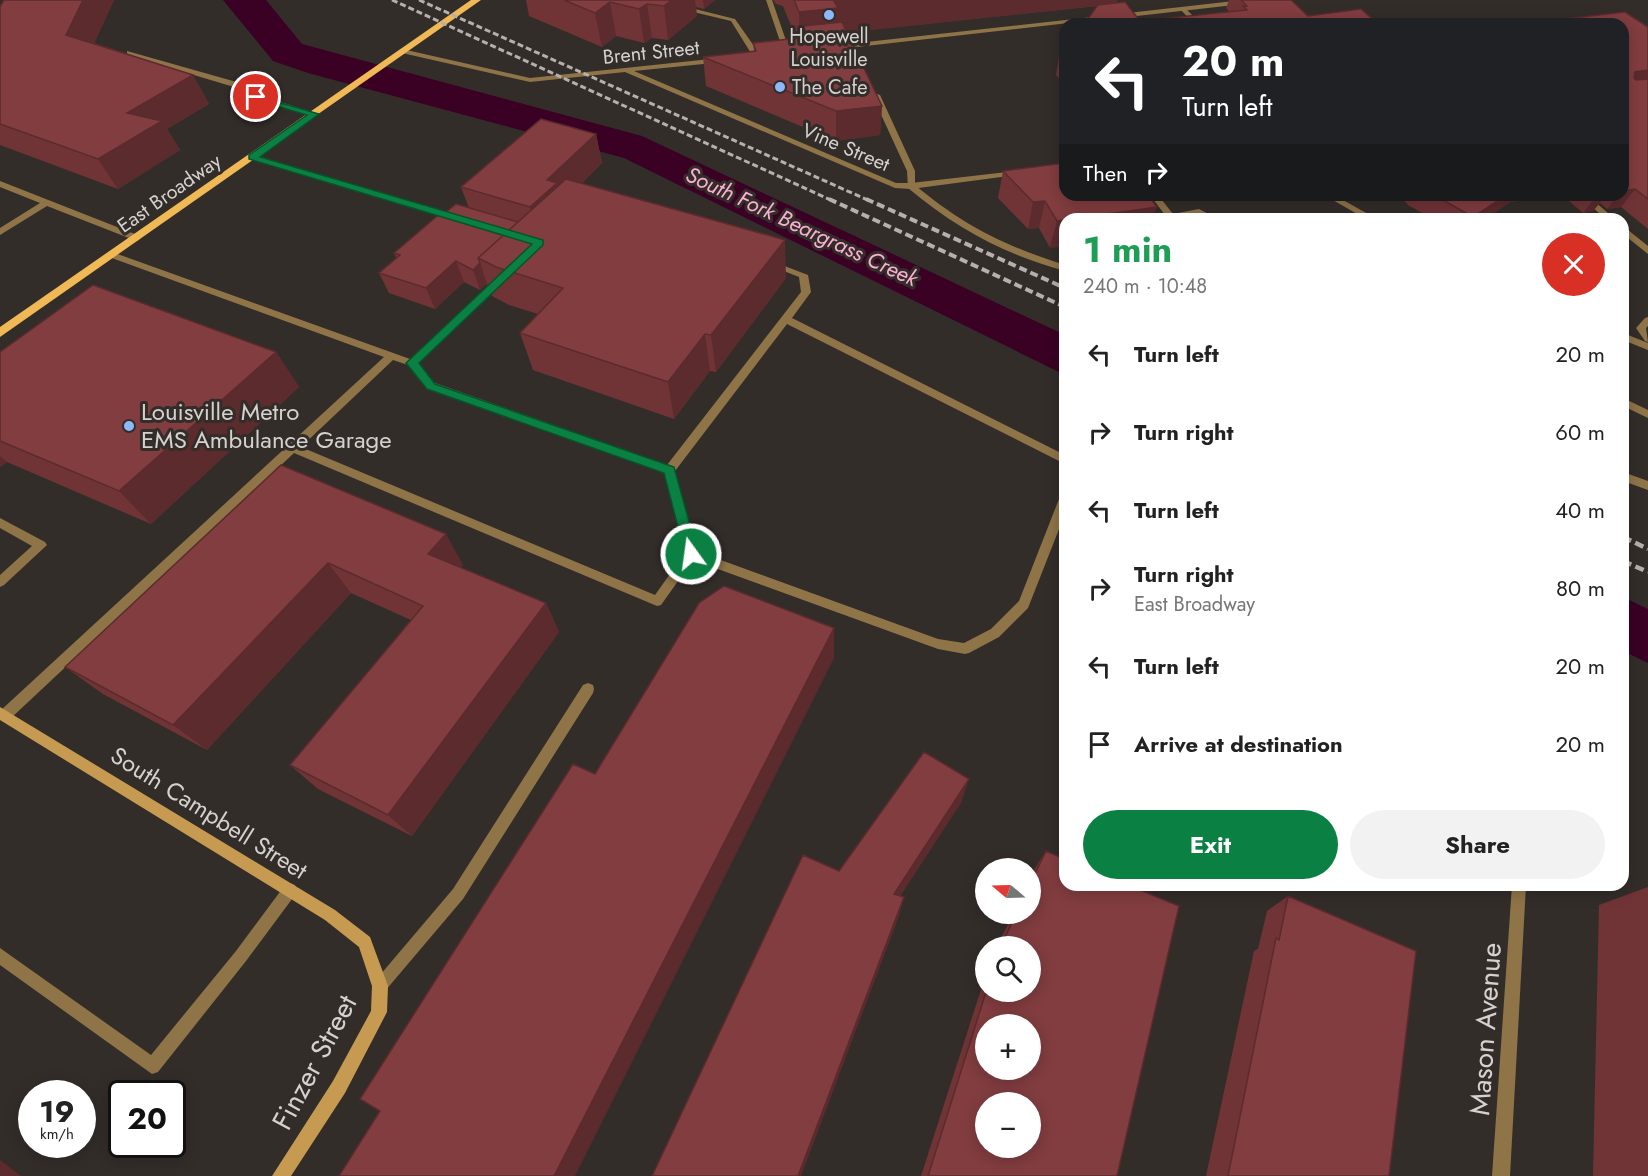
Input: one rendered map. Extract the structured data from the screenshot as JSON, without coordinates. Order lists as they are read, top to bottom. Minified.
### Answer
{"streets":{"main road":["East Broadway","South Campbell Street","Finzer Street"],"street":["Brent Street","Vine Street","Mason Avenue"]},"crossings":[["Brent Street","Vine Street"],["Brent Street","East Broadway"],["South Campbell Street","Finzer Street"]],"water":["South Fork Beargrass Creek"],"places":["Hopewell Louisville","The Cafe","Louisville Metro EMS Ambulance Garage"],"north":"left","page":{"turn":["20 m","Turn left"],"then":"Then","heading":["1 min","240 m · 10:48"],"list":[{"name":"Turn left","value":"20 m"},{"name":"Turn right","value":"60 m"},{"name":"Turn left","value":"40 m"},{"name":"Turn right","note":"East Broadway","value":"80 m"},{"name":"Turn left","value":"20 m"},{"name":"Arrive at destination","value":"20 m"}],"buttons":["Exit","Share"],"map_buttons":["+","−"],"speed":"19 km/h","limit":"20"}}
